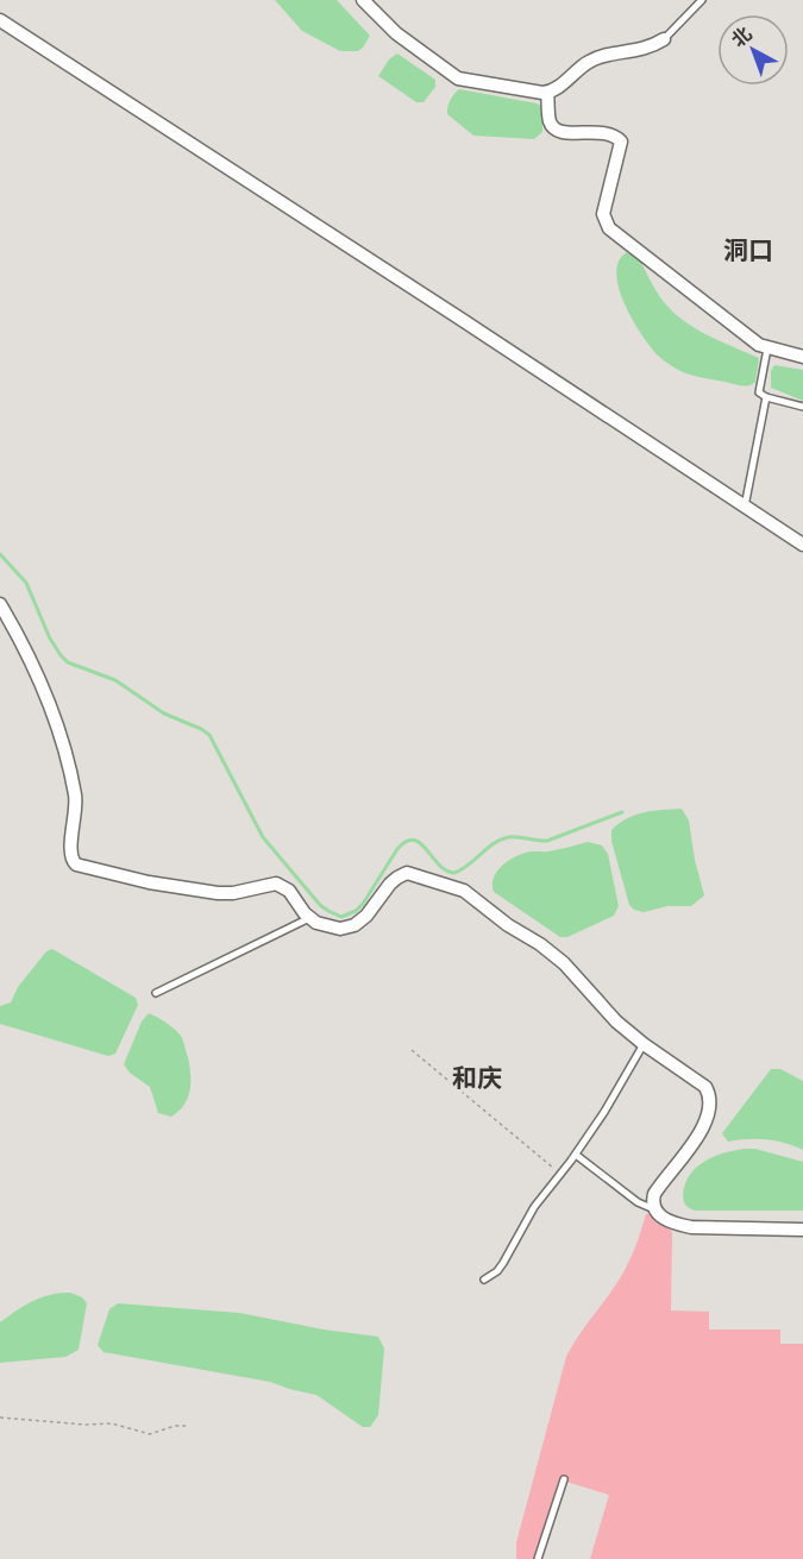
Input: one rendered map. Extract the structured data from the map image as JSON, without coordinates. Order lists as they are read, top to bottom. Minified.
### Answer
{"districts":["洞口","和庆"],"north":"top left"}
